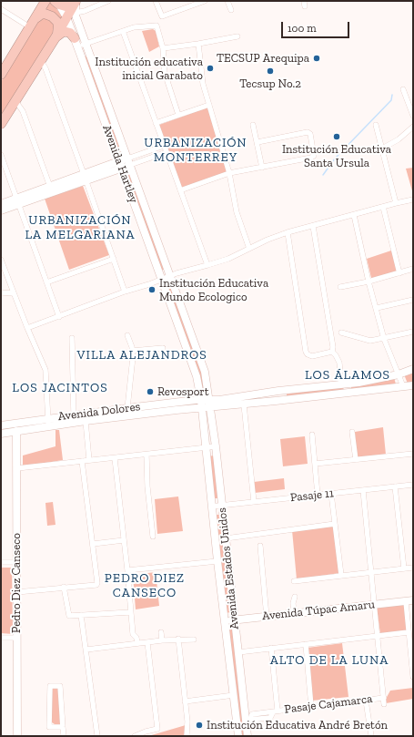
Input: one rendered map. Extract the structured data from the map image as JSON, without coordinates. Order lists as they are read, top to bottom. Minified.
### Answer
{"streets":{"main road":["Avenida Hartley","Avenida Dolores","Avenida Estados Unidos","Pedro Diez Canseco","Avenida Túpac Amaru"],"street":["Pasaje 11","Pasaje Cajamarca"]},"crossings":[["Avenida Hartley","Avenida Dolores"],["Avenida Hartley","Avenida Estados Unidos"],["Avenida Dolores","Avenida Estados Unidos"],["Avenida Dolores","Pedro Diez Canseco"],["Pasaje 11","Avenida Estados Unidos"],["Avenida Estados Unidos","Avenida Túpac Amaru"],["Avenida Estados Unidos","Pasaje Cajamarca"]],"districts":["URBANIZACIÓN MONTERREY","URBANIZACIÓN LA MELGARIANA","VILLA ALEJANDROS","LOS ÁLAMOS","LOS JACINTOS","PEDRO DIEZ CANSECO","ALTO DE LA LUNA"],"places":["TECSUP Arequipa","Institución educativa inicial Garabato","Tecsup No.2","Institución Educativa Santa Ursula","Institución Educativa Mundo Ecologico","Revosport","Institución Educativa André Bretón"],"scale_bar":"100 m"}
